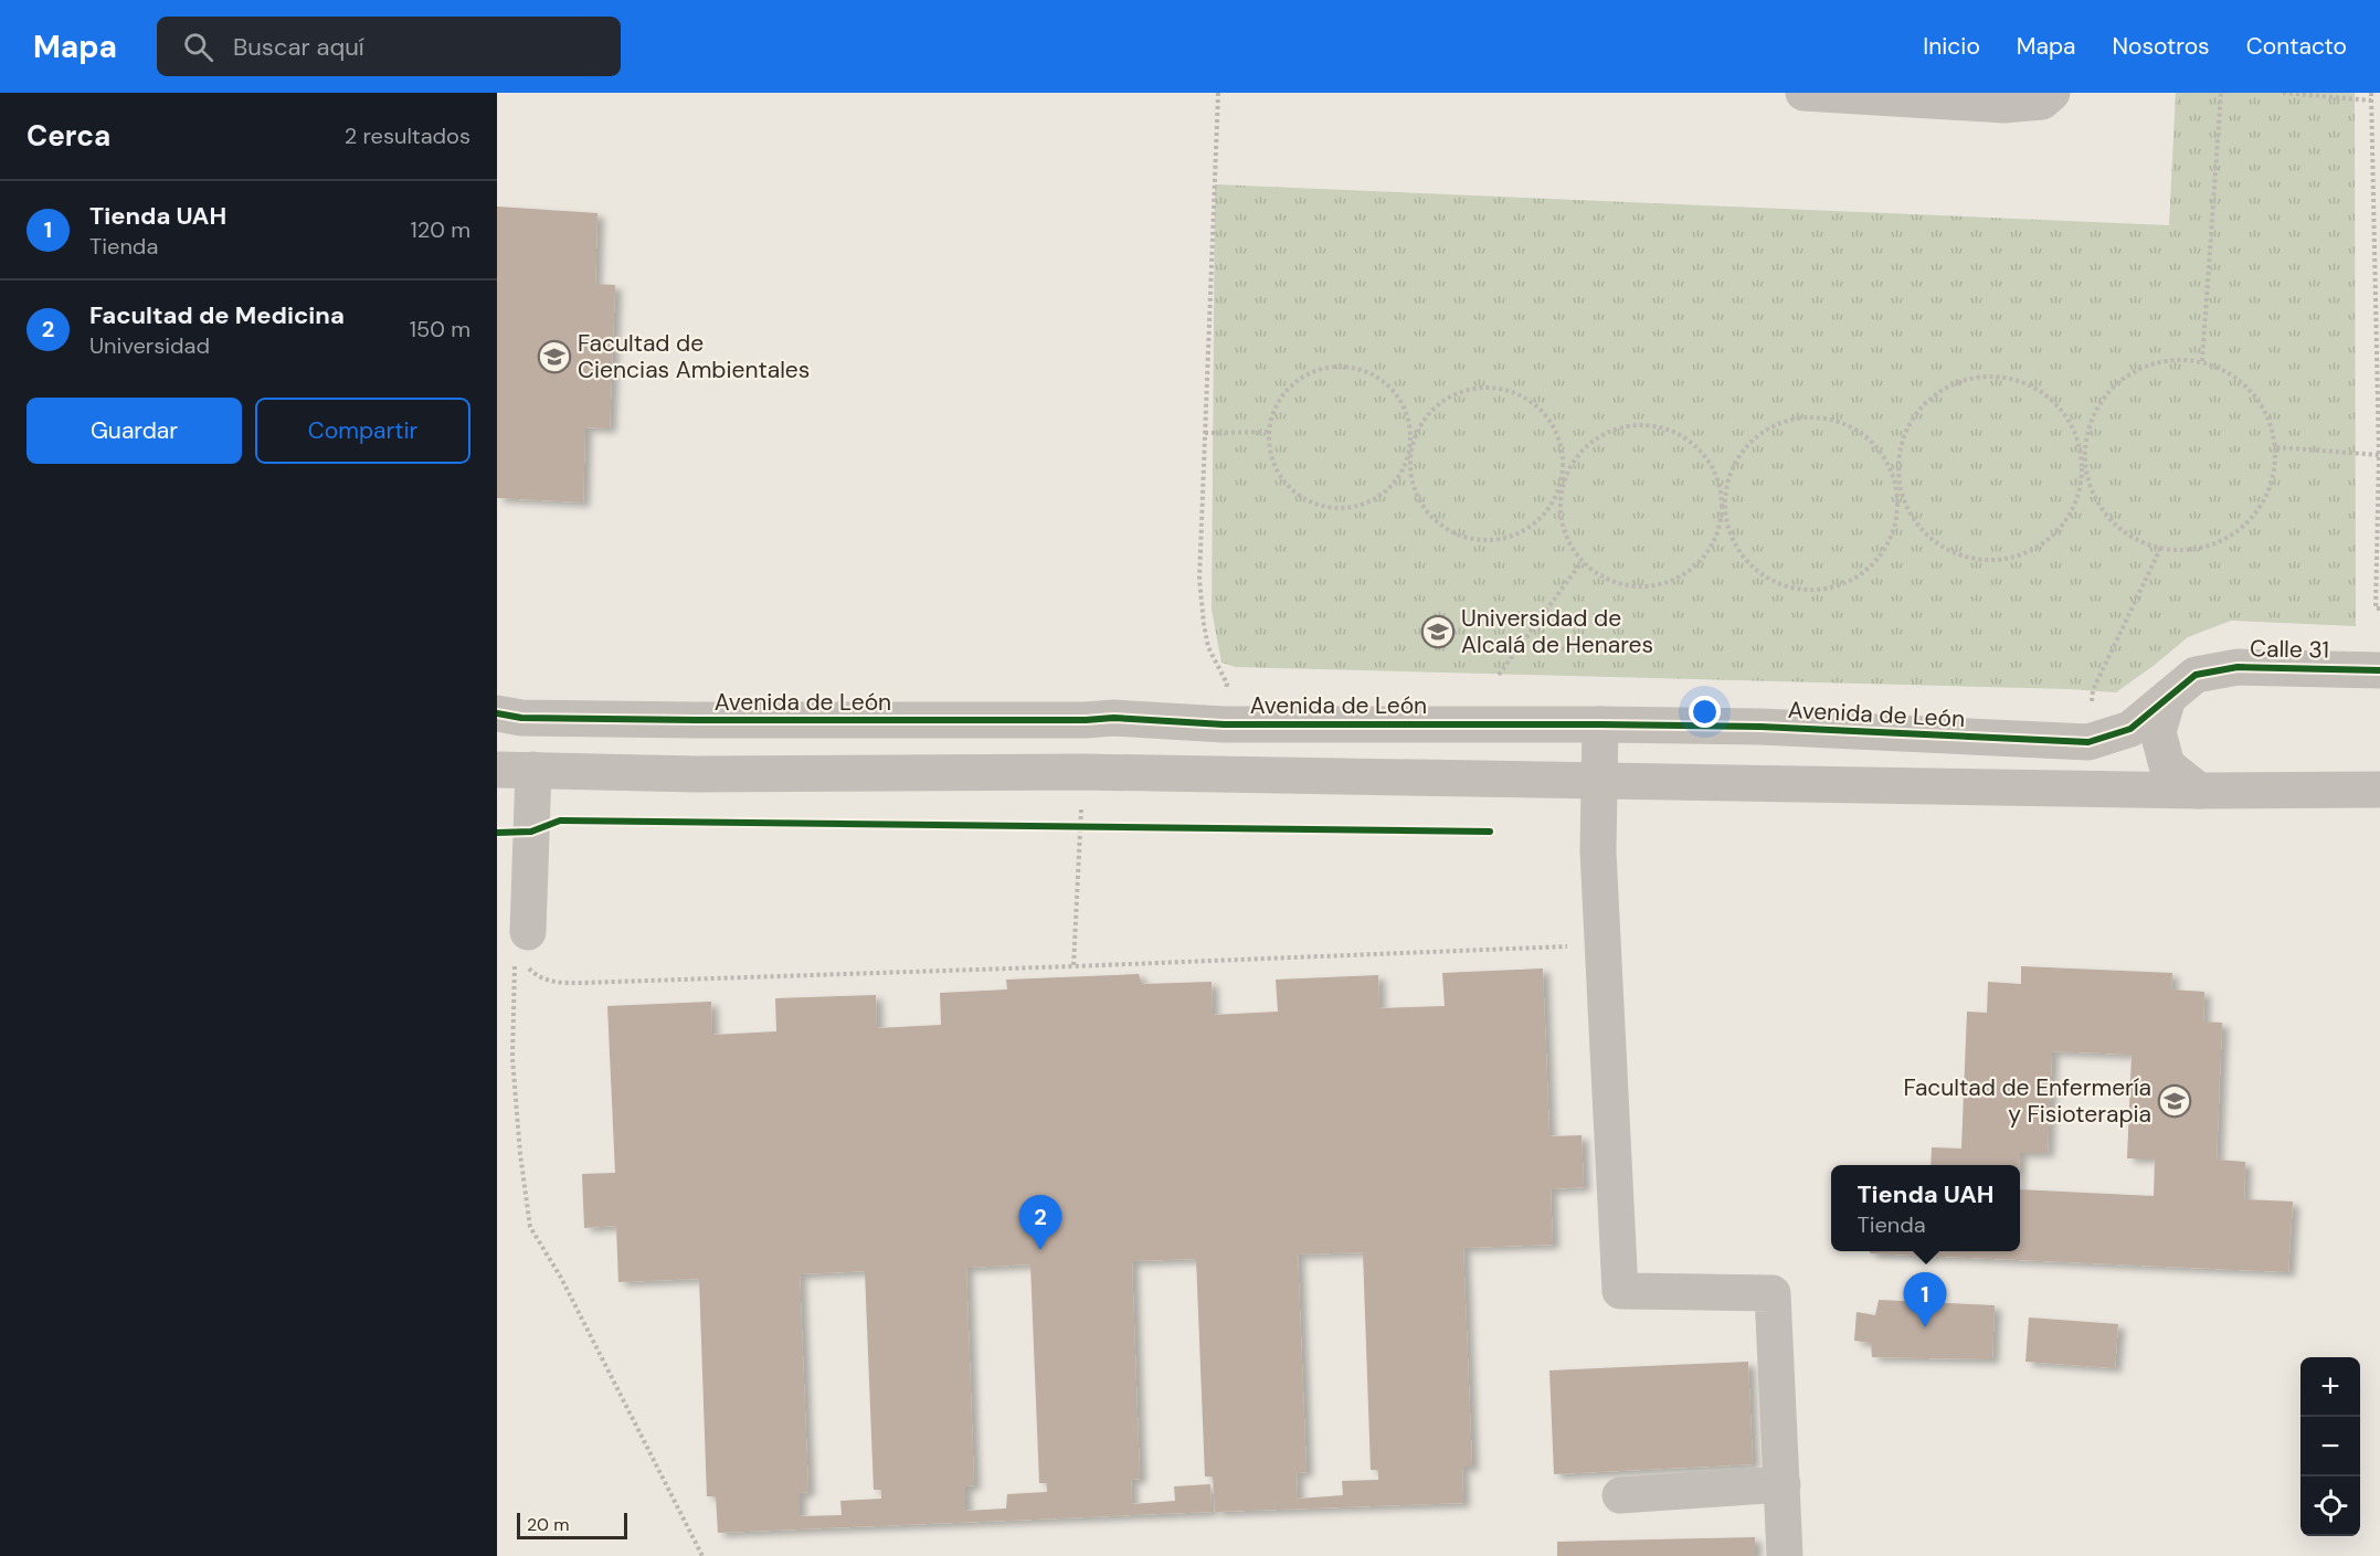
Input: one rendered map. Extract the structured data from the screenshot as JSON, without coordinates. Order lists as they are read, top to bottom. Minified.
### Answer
{"streets":{"street":["Calle 31","Avenida de León"]},"crossings":[["Calle 31","Avenida de León"]],"places":{"school or university":["Facultad de Ciencias Ambientales","Universidad de Alcalá de Henares","Facultad de Enfermería y Fisioterapia"]},"scale_bar":"20 m","page":{"header":"Mapa","search":"Buscar aquí","nav":["Inicio","Mapa","Nosotros","Contacto"],"heading":["Cerca","2 resultados"],"list":[{"mark":"1","name":"Tienda UAH","note":"Tienda","value":"120 m"},{"mark":"2","name":"Facultad de Medicina","note":"Universidad","value":"150 m"}],"buttons":["Guardar","Compartir"],"popup":["Tienda UAH","Tienda"],"pins":["2","1"],"map_buttons":["+","−"],"scale":"20 m"}}
